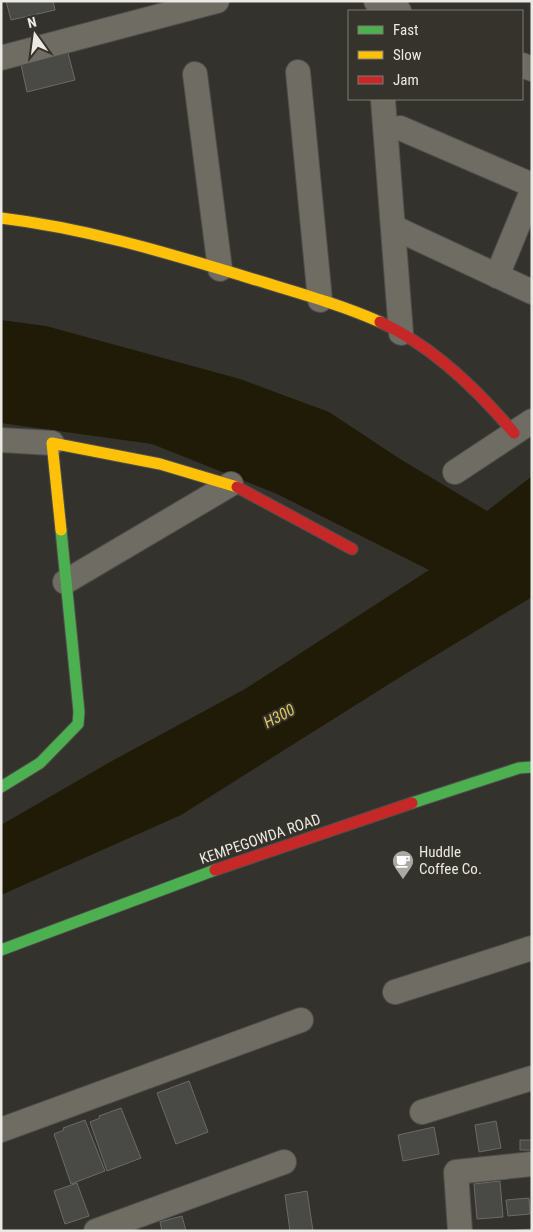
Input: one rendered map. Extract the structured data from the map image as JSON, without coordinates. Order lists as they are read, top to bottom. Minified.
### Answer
{"streets":{"street":["KEMPEGOWDA ROAD"]},"water":["H300"],"places":{"cafe":["Huddle Coffee Co."]},"legend":["Fast","Slow","Jam"],"north":"top"}
